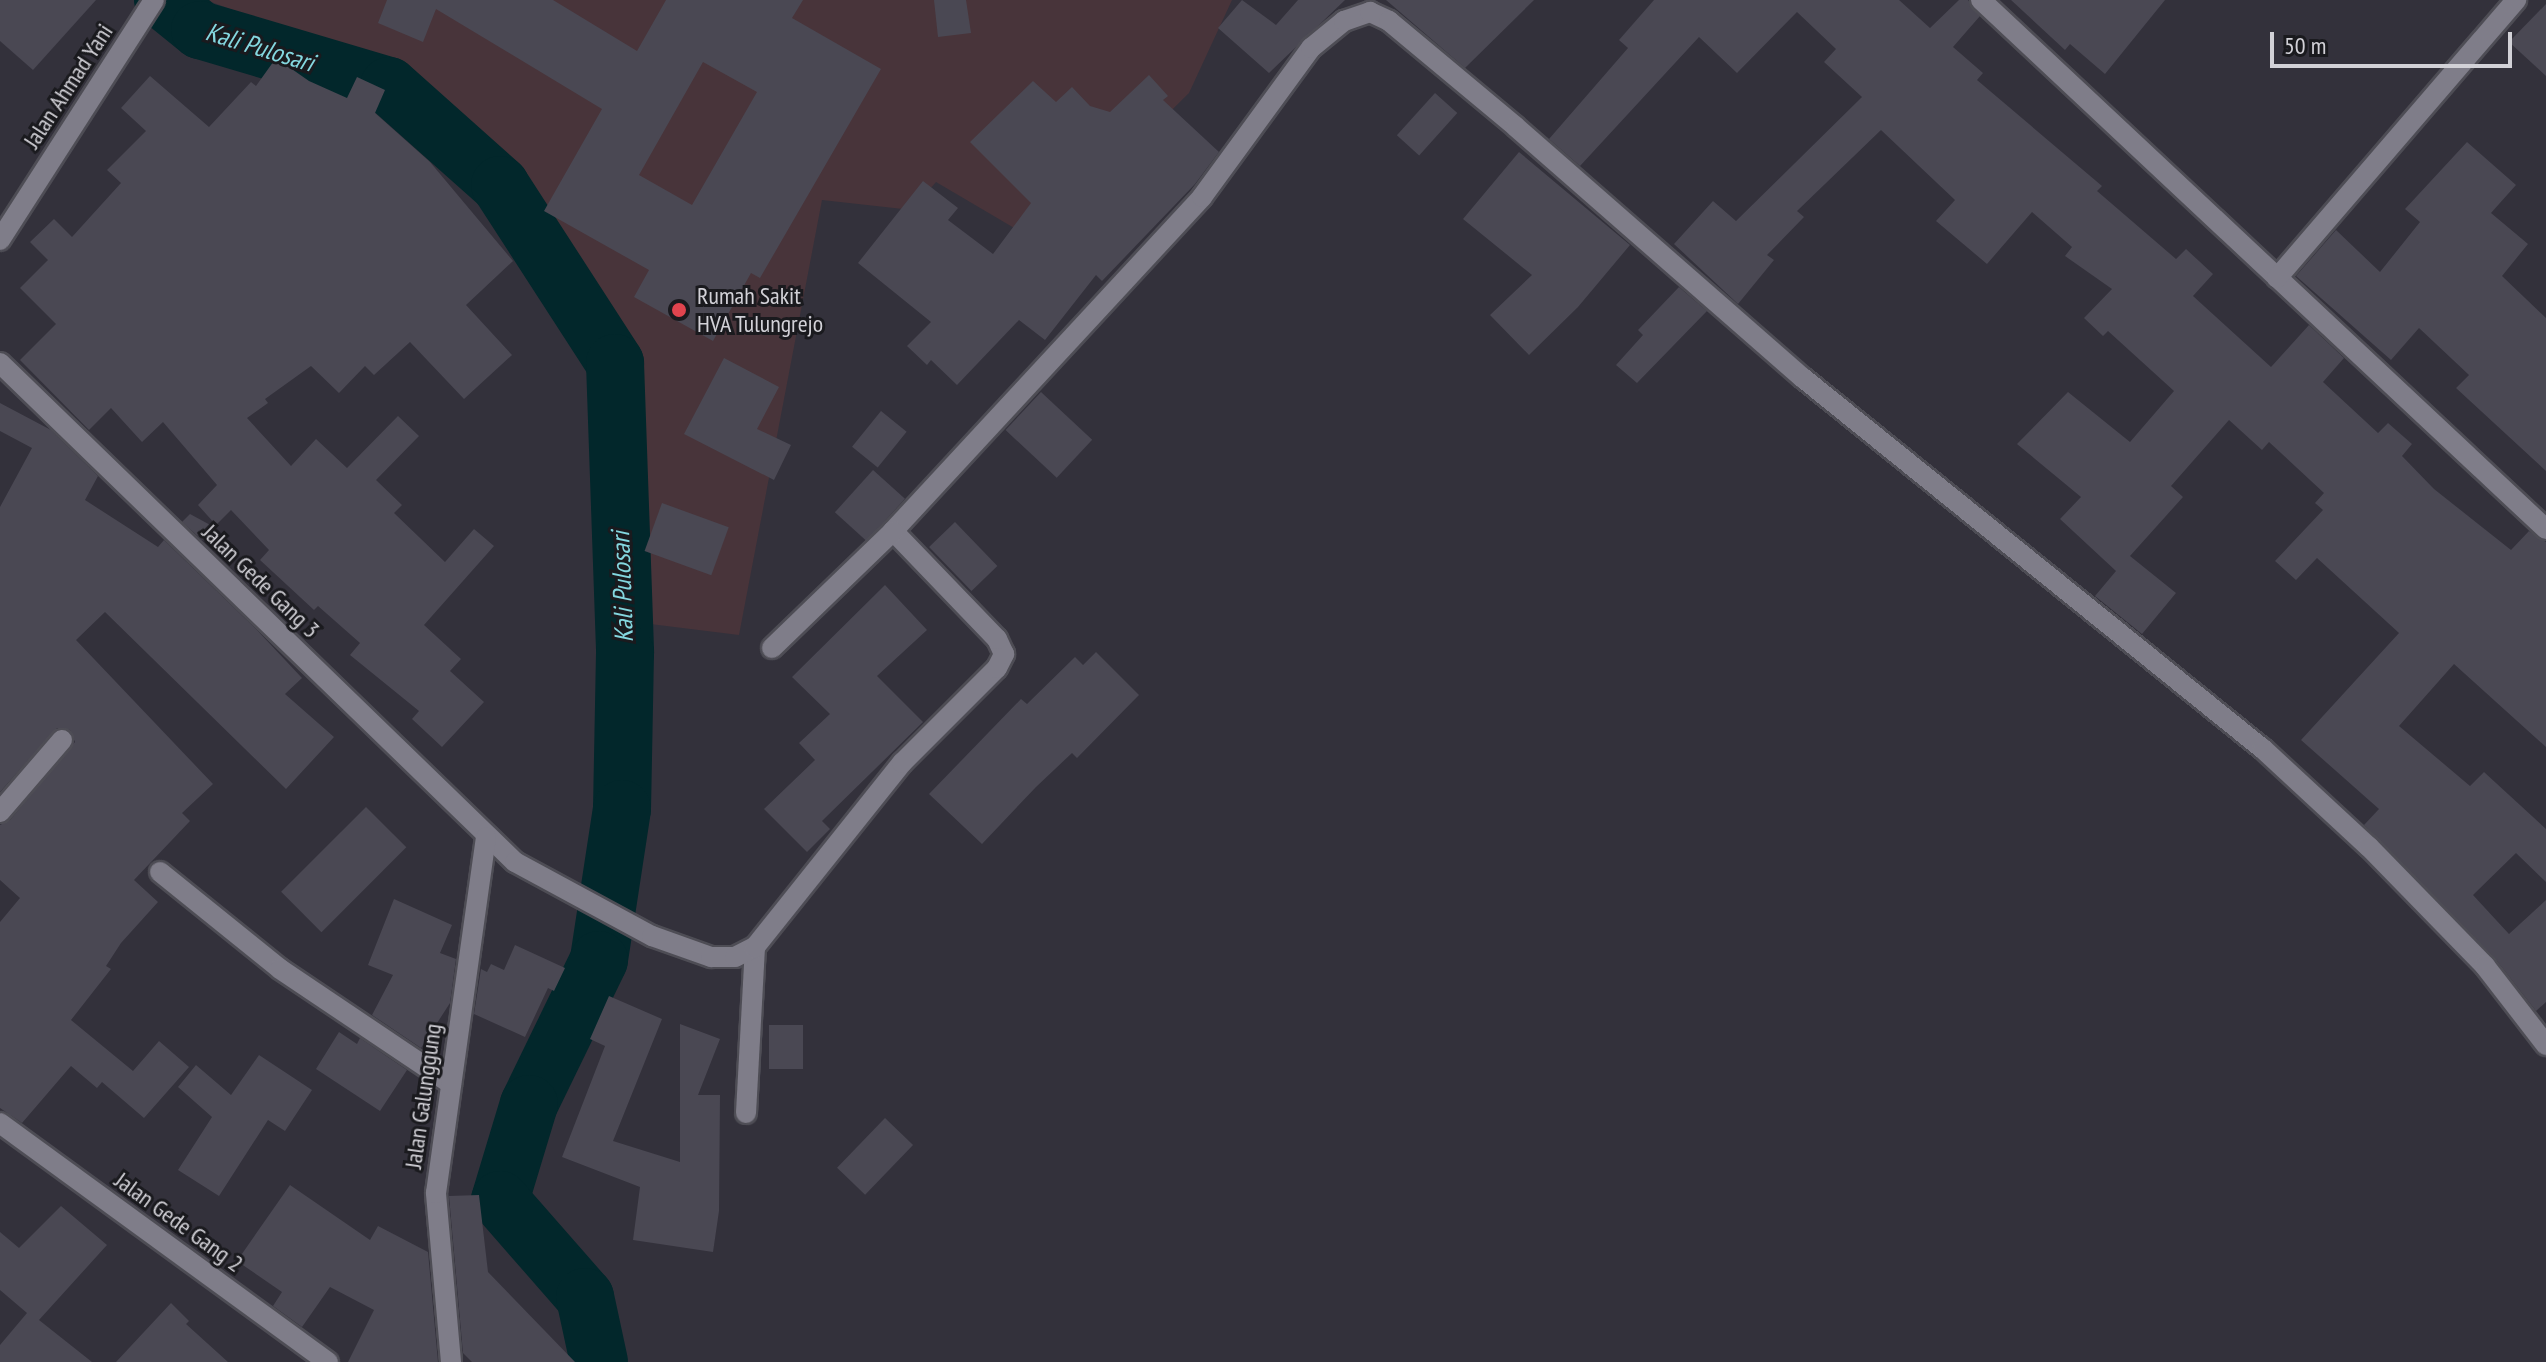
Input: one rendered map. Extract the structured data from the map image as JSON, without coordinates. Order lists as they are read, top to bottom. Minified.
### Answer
{"streets":{"street":["Jalan Ahmad Yani","Jalan Gede Gang 3","Jalan Galunggung","Jalan Gede Gang 2"]},"crossings":[["Jalan Gede Gang 3","Jalan Galunggung"]],"water":["Kali Pulosari"],"places":["Rumah Sakit HVA Tulungrejo"],"scale_bar":"50 m"}
